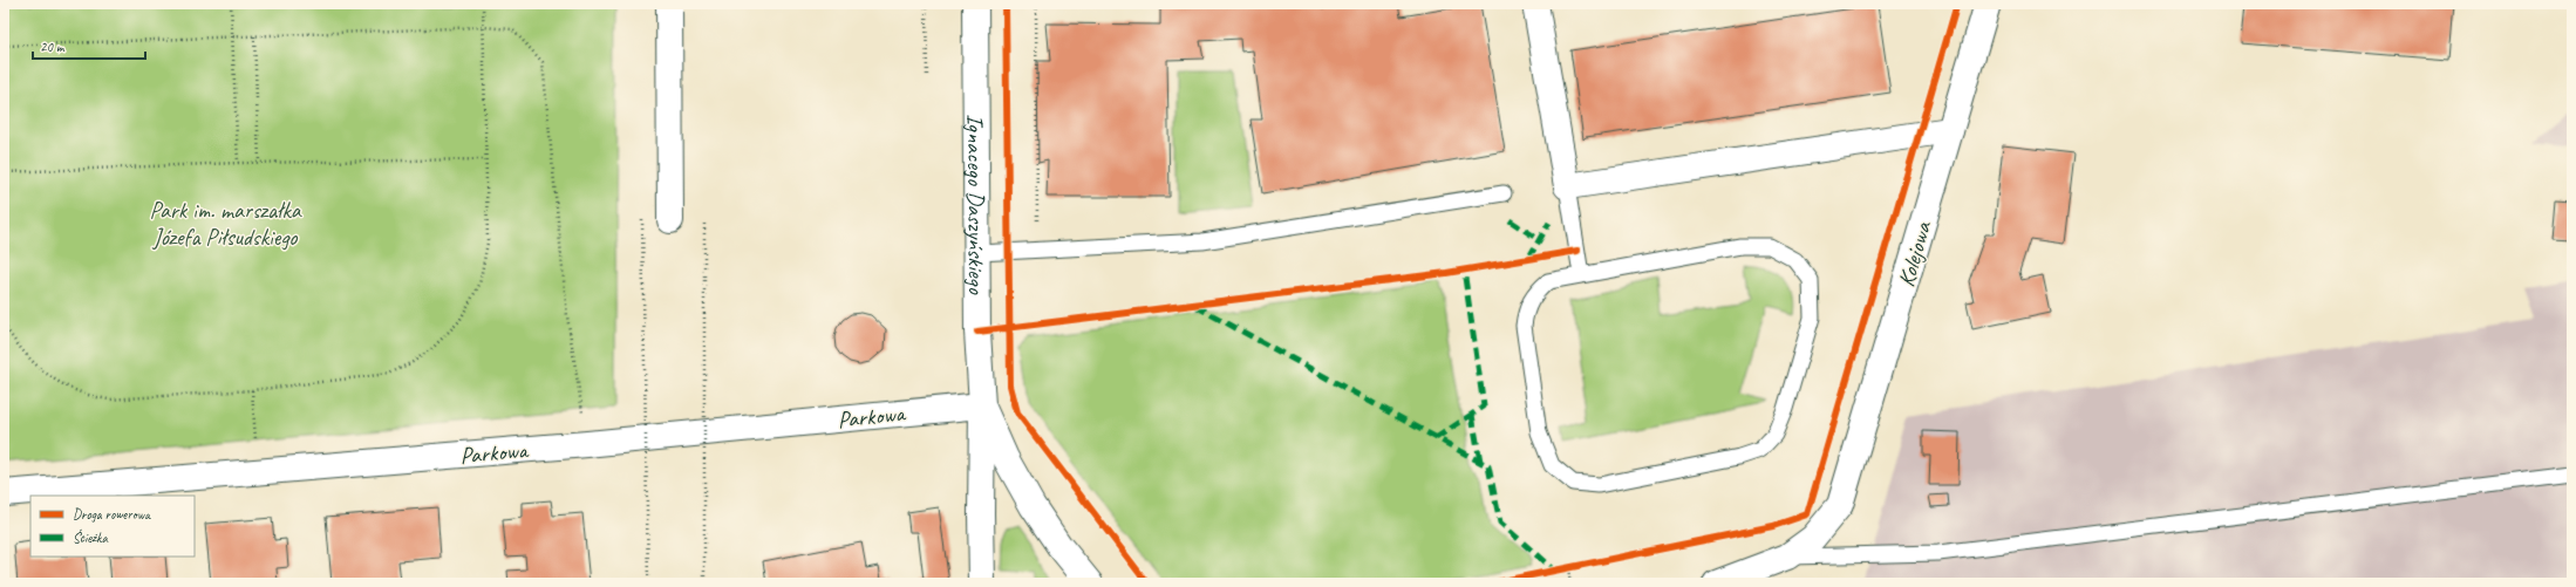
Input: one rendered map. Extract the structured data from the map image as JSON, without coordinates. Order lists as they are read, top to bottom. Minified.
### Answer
{"streets":{"street":["Ignacego Daszyńskiego","Kolejowa","Parkowa"]},"crossings":[["Ignacego Daszyńskiego","Parkowa"]],"parks":["Park im. marszałka Józefa Piłsudskiego"],"legend":["Droga rowerowa","Ścieżka"],"scale_bar":"20 m"}
